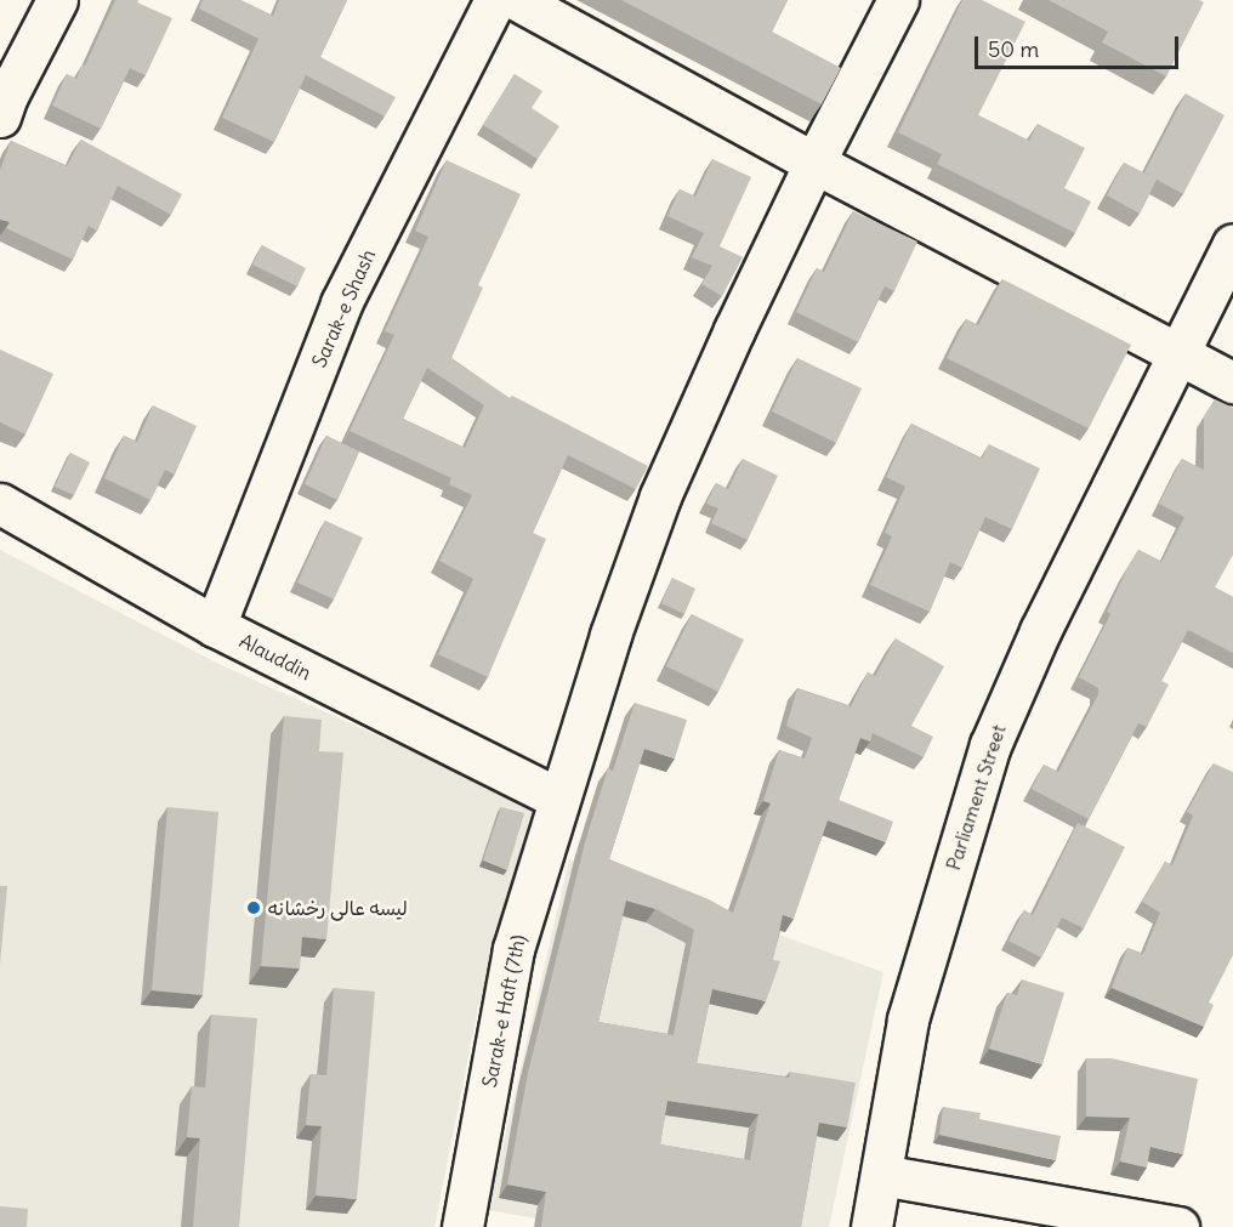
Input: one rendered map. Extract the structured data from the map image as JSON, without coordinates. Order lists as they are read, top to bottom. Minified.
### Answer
{"streets":{"street":["Sarak-e Shash","Alauddin","Parliament Street","Sarak-e Haft (7th)"]},"crossings":[["Sarak-e Shash","Alauddin"],["Alauddin","Sarak-e Haft (7th)"]],"places":["لیسه عالی رخشانه"],"scale_bar":"50 m"}
